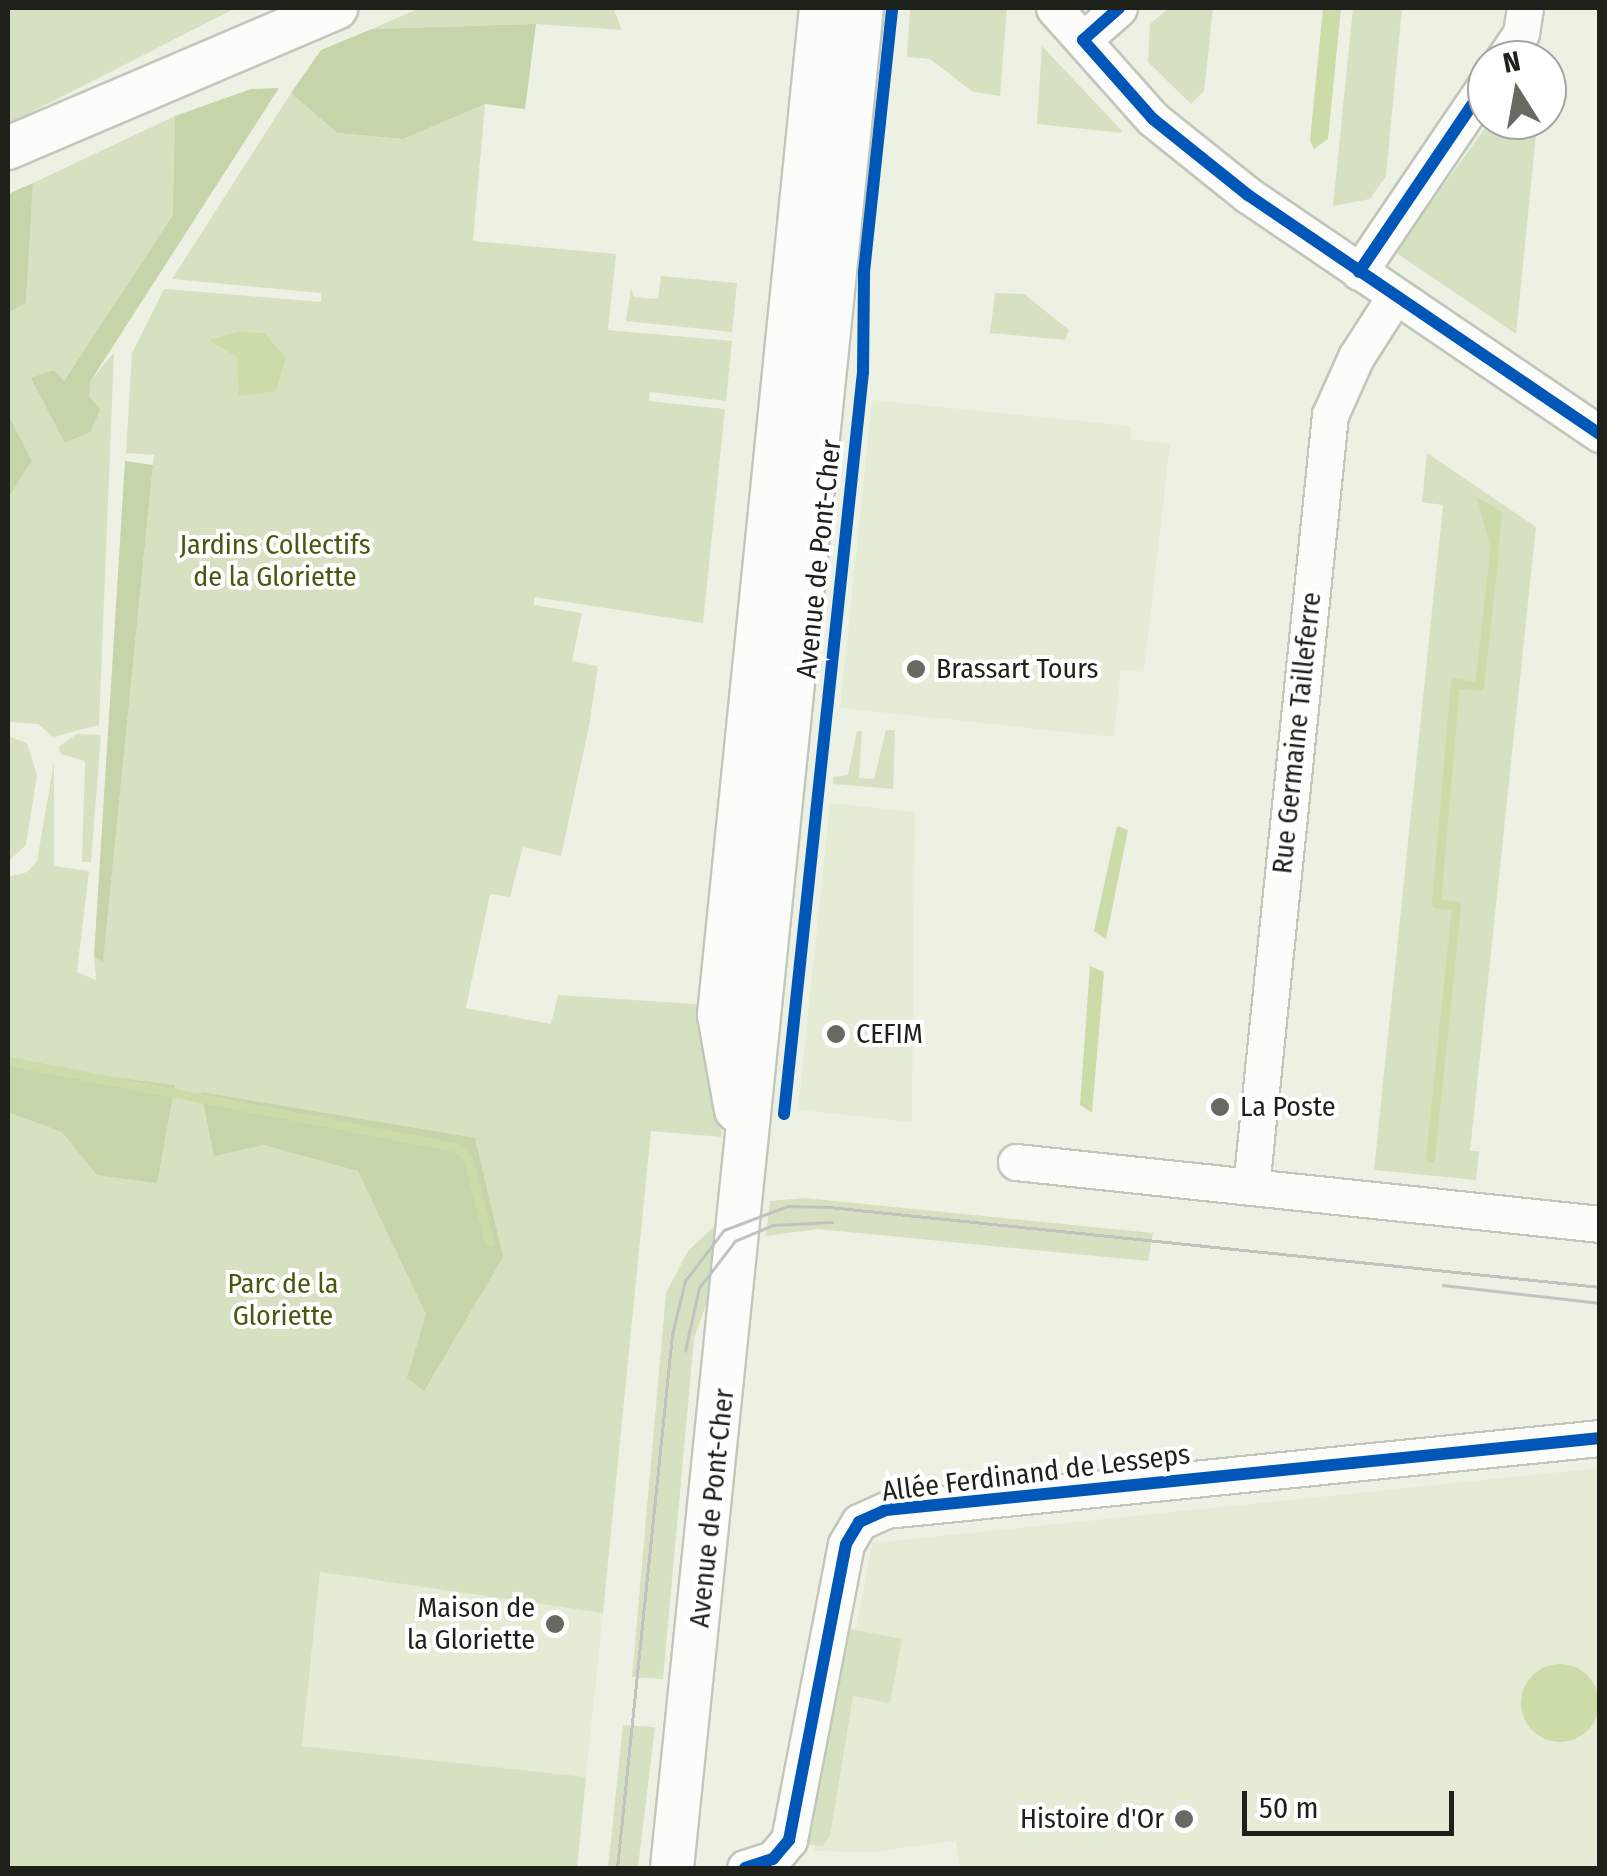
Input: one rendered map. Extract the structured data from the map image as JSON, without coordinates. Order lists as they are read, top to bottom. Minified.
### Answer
{"streets":{"main road":["Avenue de Pont-Cher"],"street":["Rue Germaine Tailleferre","Allée Ferdinand de Lesseps"]},"parks":["Jardins Collectifs de la Gloriette","Parc de la Gloriette"],"places":["Brassart Tours","CEFIM","La Poste","Maison de la Gloriette","Histoire d'Or"],"scale_bar":"50 m","north":"top"}
